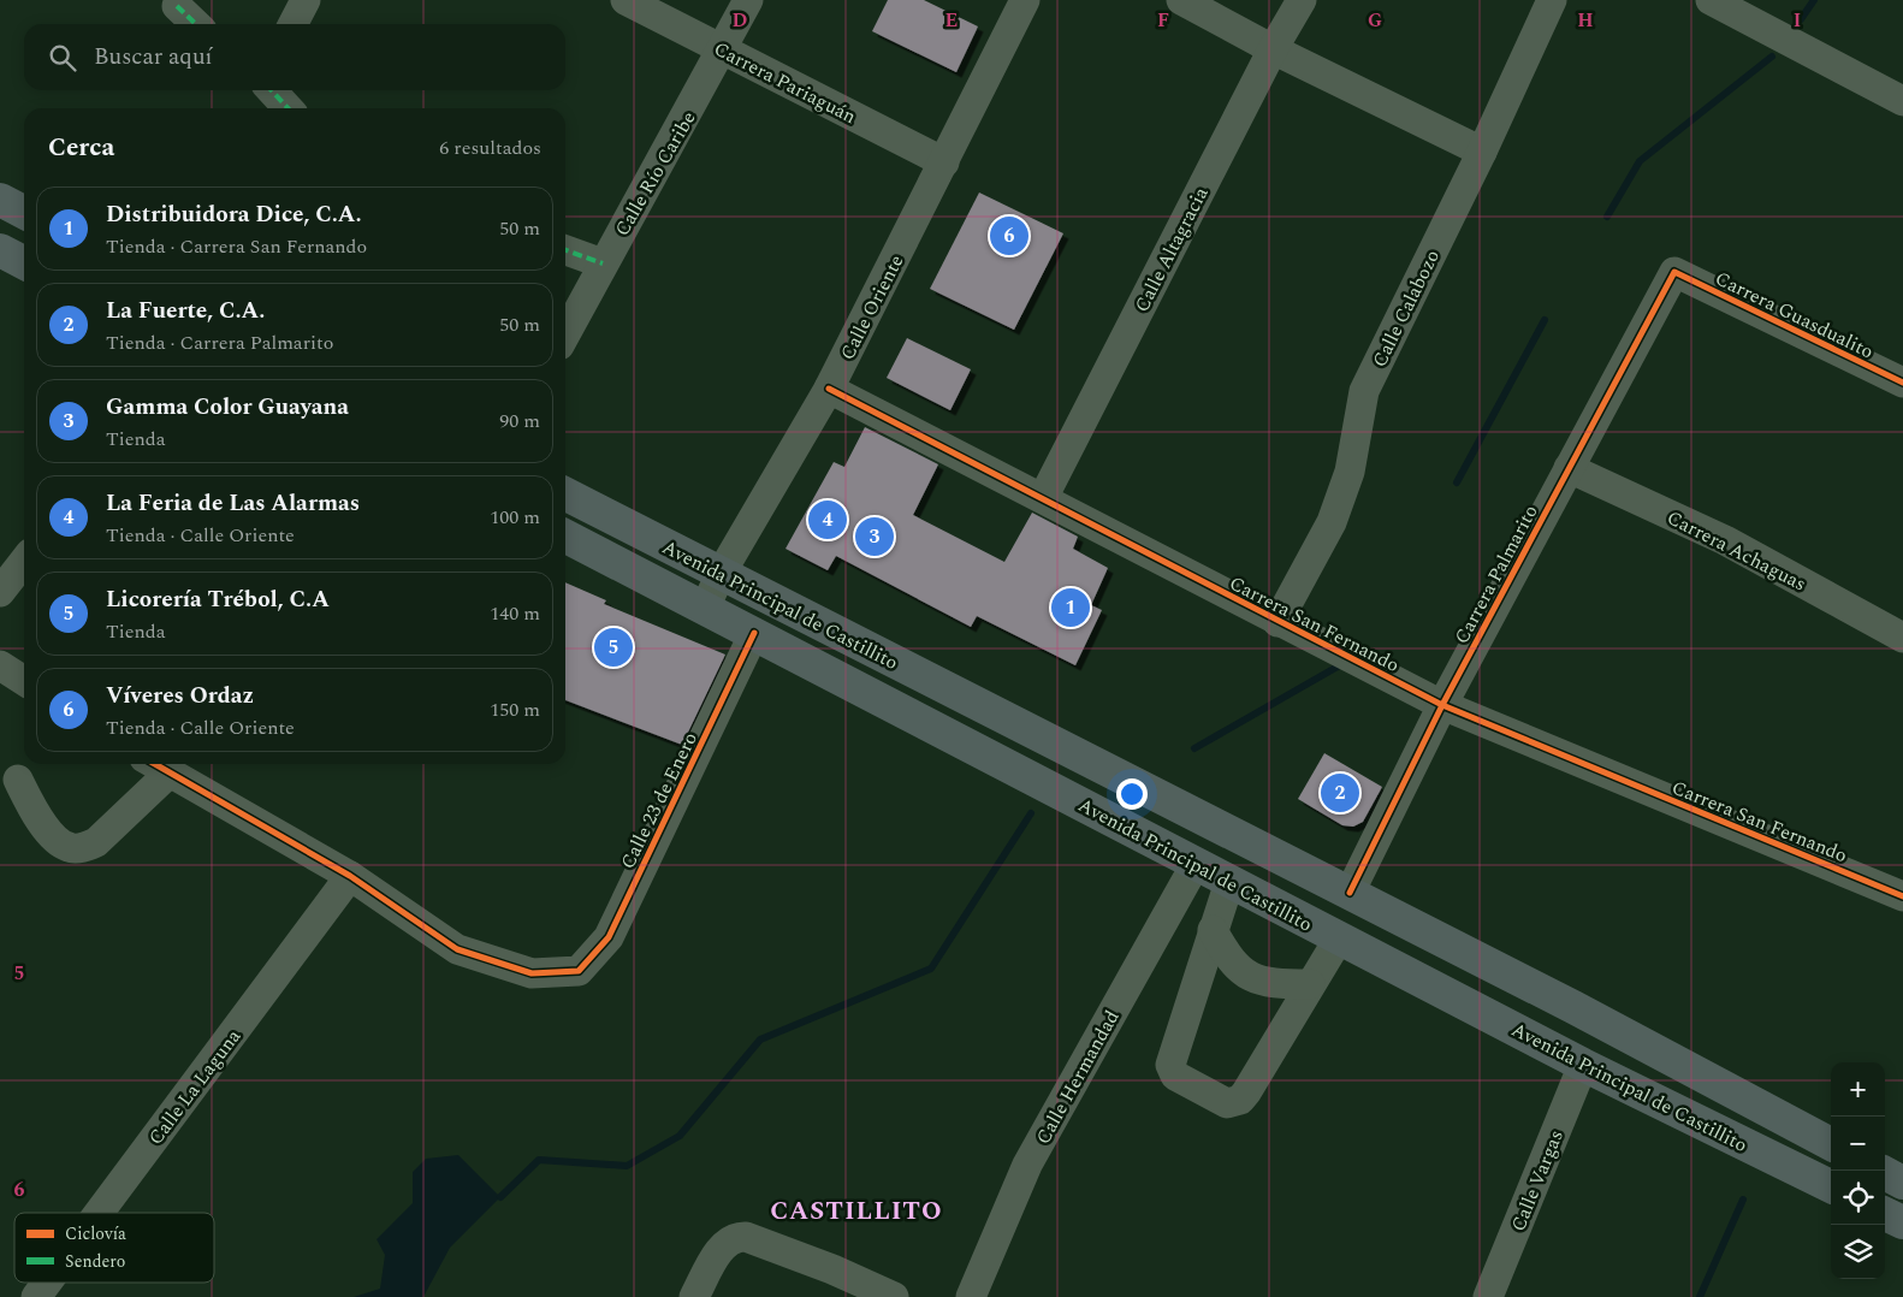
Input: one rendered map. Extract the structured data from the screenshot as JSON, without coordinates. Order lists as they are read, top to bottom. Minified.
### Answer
{"streets":{"main road":["Avenida Principal de Castillito"],"street":["Carrera Pariaguán","Calle Río Caribe","Calle Altagracia","Calle Oriente","Calle Calabozo","Carrera Guasdualito","Carrera Achaguas","Carrera Palmarito","Carrera San Fernando","Calle 23 de Enero","Calle Hermandad","Calle La Laguna","Calle Vargas"]},"crossings":[["Carrera Pariaguán","Calle Río Caribe"],["Carrera Pariaguán","Calle Oriente"],["Calle Altagracia","Carrera San Fernando"],["Calle Oriente","Avenida Principal de Castillito"],["Calle Oriente","Carrera San Fernando"],["Calle Calabozo","Carrera San Fernando"],["Carrera Guasdualito","Carrera Palmarito"],["Carrera Achaguas","Carrera Palmarito"],["Carrera Palmarito","Avenida Principal de Castillito"],["Carrera Palmarito","Carrera San Fernando"],["Avenida Principal de Castillito","Calle 23 de Enero"],["Avenida Principal de Castillito","Calle Hermandad"],["Avenida Principal de Castillito","Calle Vargas"],["Calle 23 de Enero","Calle La Laguna"]],"districts":["CASTILLITO"],"legend":["Ciclovía","Sendero"],"page":{"search":"Buscar aquí","heading":["Cerca","6 resultados"],"list":[{"mark":"1","name":"Distribuidora Dice, C.A.","note":"Tienda · Carrera San Fernando","value":"50 m"},{"mark":"2","name":"La Fuerte, C.A.","note":"Tienda · Carrera Palmarito","value":"50 m"},{"mark":"3","name":"Gamma Color Guayana","note":"Tienda","value":"90 m"},{"mark":"4","name":"La Feria de Las Alarmas","note":"Tienda · Calle Oriente","value":"100 m"},{"mark":"5","name":"Licorería Trébol, C.A","note":"Tienda","value":"140 m"},{"mark":"6","name":"Víveres Ordaz","note":"Tienda · Calle Oriente","value":"150 m"}],"pins":["6","4","3","1","5","2"],"map_buttons":["+","−"]},"grid":{"columns":["D","E","F","G","H","I"],"rows":["5","6"]}}
